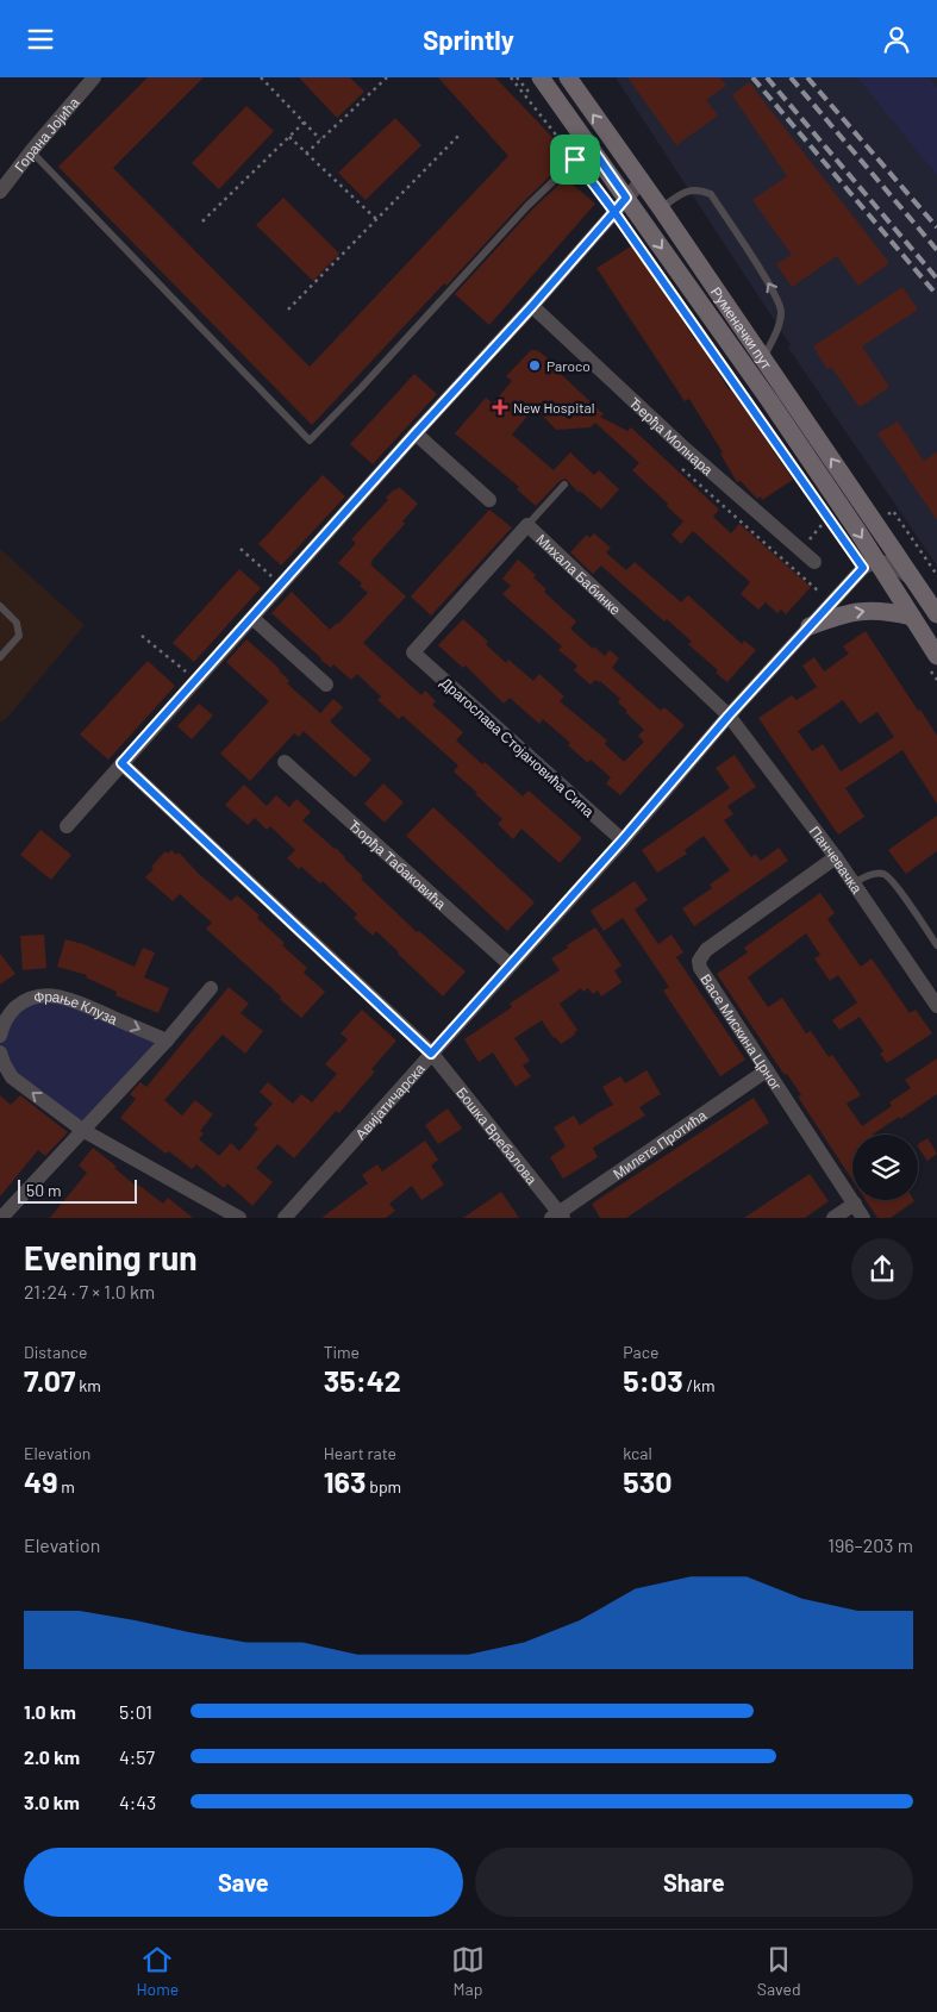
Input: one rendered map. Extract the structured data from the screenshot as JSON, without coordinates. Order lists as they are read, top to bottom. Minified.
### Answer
{"streets":{"main road":["Руменачки пут"],"street":["Горана Јојића","Ђерђа Молнара","Михала Бабинке","Драгослава Стојановића Сипа","Панчевачка","Ђорђа Табаковића","Фрање Клуза","Васе Мискина Црног","Авијатичарска","Бошка Вребалова","Милете Протића"]},"crossings":[["Руменачки пут","Авијатичарска"],["Михала Бабинке","Драгослава Стојановића Сипа"],["Михала Бабинке","Панчевачка"],["Михала Бабинке","Авијатичарска"],["Драгослава Стојановића Сипа","Авијатичарска"],["Панчевачка","Васе Мискина Црног"],["Панчевачка","Авијатичарска"],["Ђорђа Табаковића","Авијатичарска"],["Васе Мискина Црног","Милете Протића"],["Авијатичарска","Бошка Вребалова"],["Бошка Вребалова","Милете Протића"]],"one_way":["Фрање Клуза"],"places":{"other":["Paroco"],"health":["New Hospital"]},"scale_bar":"50 m","page":{"header":"Sprintly","scale":"50 m","heading":["Evening run","21:24 · 7 × 1.0 km"],"stats":[["Distance","7.07 km"],["Time","35:42"],["Pace","5:03 /km"],["Elevation","49 m"],["Heart rate","163 bpm"],["kcal","530"]],"chart":["Elevation","196–203 m"],"list":[{"name":"1.0 km","note":"5:01"},{"name":"2.0 km","note":"4:57"},{"name":"3.0 km","note":"4:43"}],"buttons":["Save","Share"],"tabs":["Home","Map","Saved"]}}
